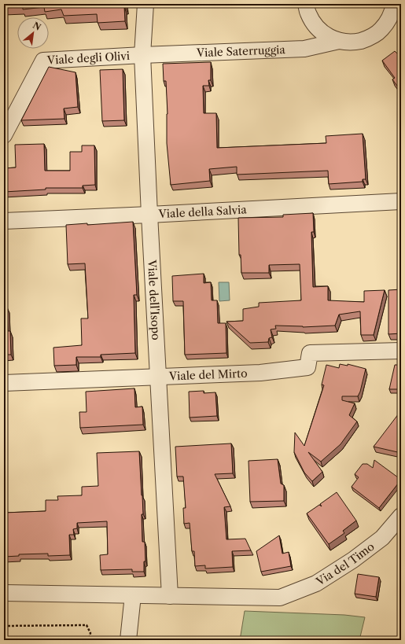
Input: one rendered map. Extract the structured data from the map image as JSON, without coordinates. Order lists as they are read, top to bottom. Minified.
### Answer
{"streets":{"street":["Viale Saterruggia","Viale degli Olivi","Viale della Salvia","Viale dell'Isopo","Viale del Mirto","Via del Timo"]},"crossings":[["Viale Saterruggia","Viale degli Olivi"],["Viale Saterruggia","Viale dell'Isopo"],["Viale degli Olivi","Viale dell'Isopo"],["Viale della Salvia","Viale dell'Isopo"],["Viale dell'Isopo","Viale del Mirto"],["Viale dell'Isopo","Via del Timo"]],"north":"top right"}
